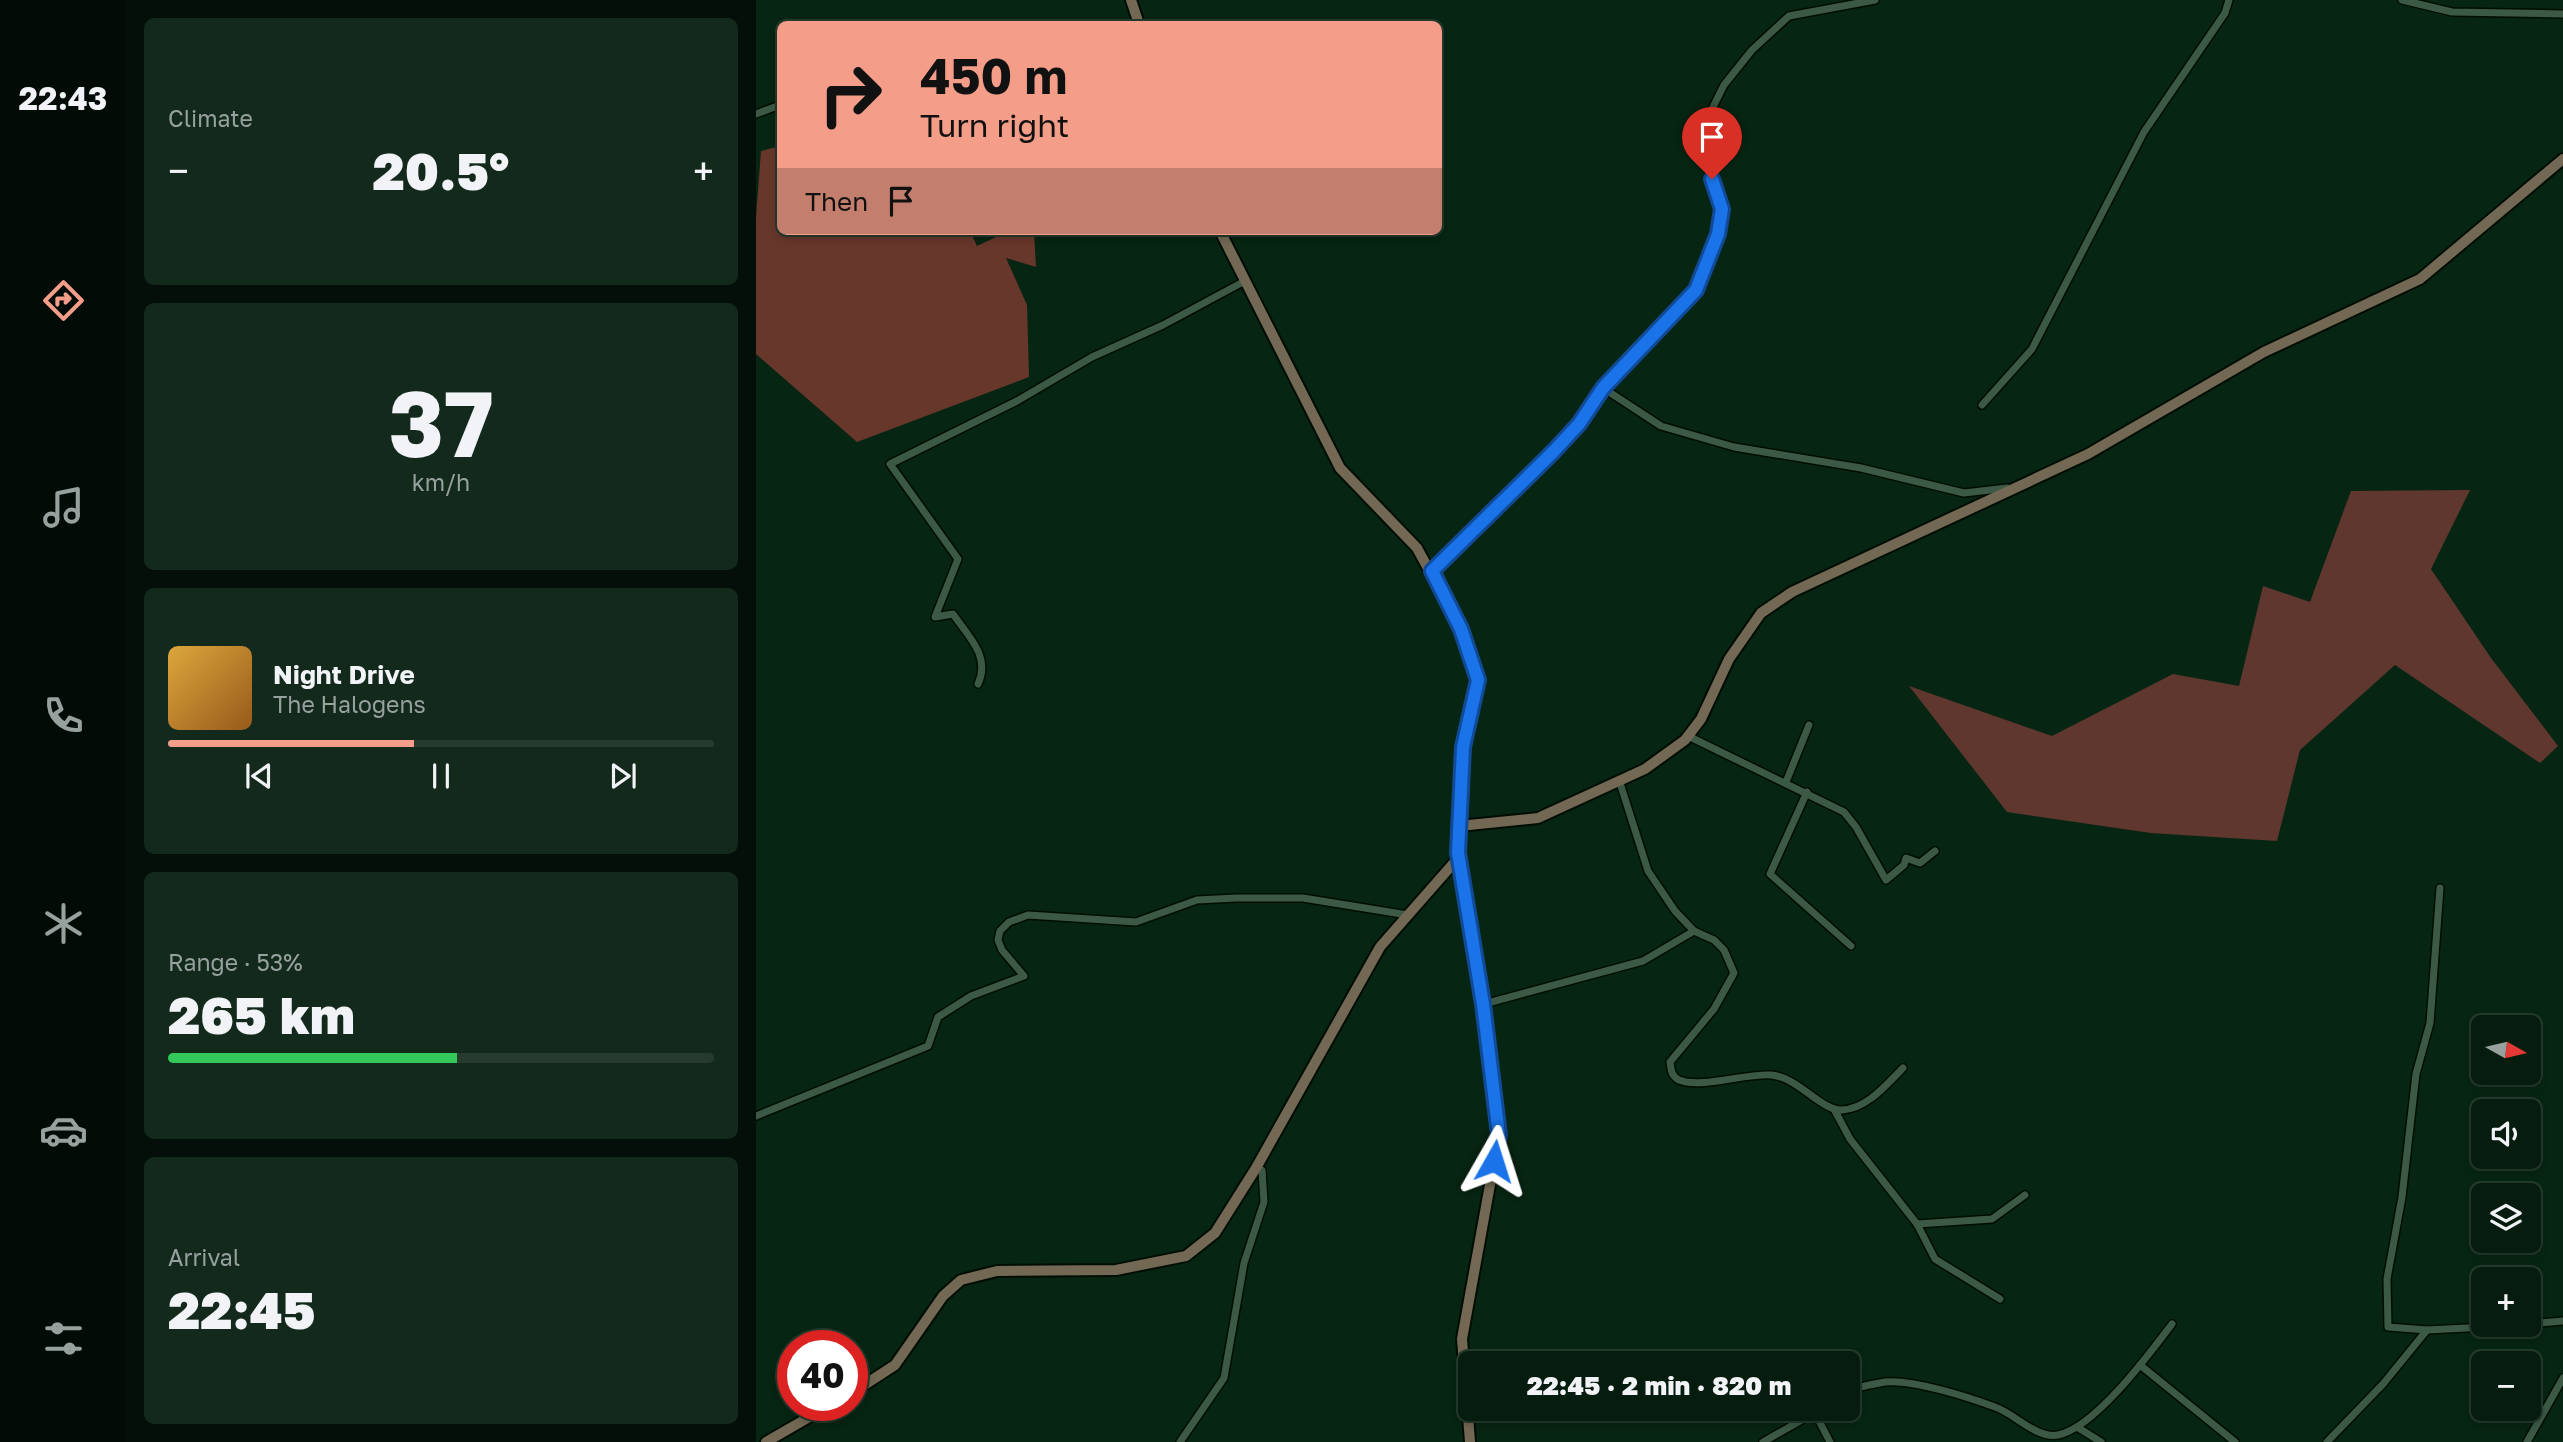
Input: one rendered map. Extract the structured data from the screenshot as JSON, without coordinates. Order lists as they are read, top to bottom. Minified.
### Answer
{"north":"right","page":{"tabs":"22:43","tile":["Climate",["37","km/h"],["Range · 53%","265 km"],["Arrival","22:45"]],"turn":["450 m","Turn right"],"heat":["−","20.5°","+"],"then":"Then","song":["Night Drive","The Halogens"],"map_buttons":["+","−"],"limit":"40","trip":"22:45 · 2 min · 820 m"}}
